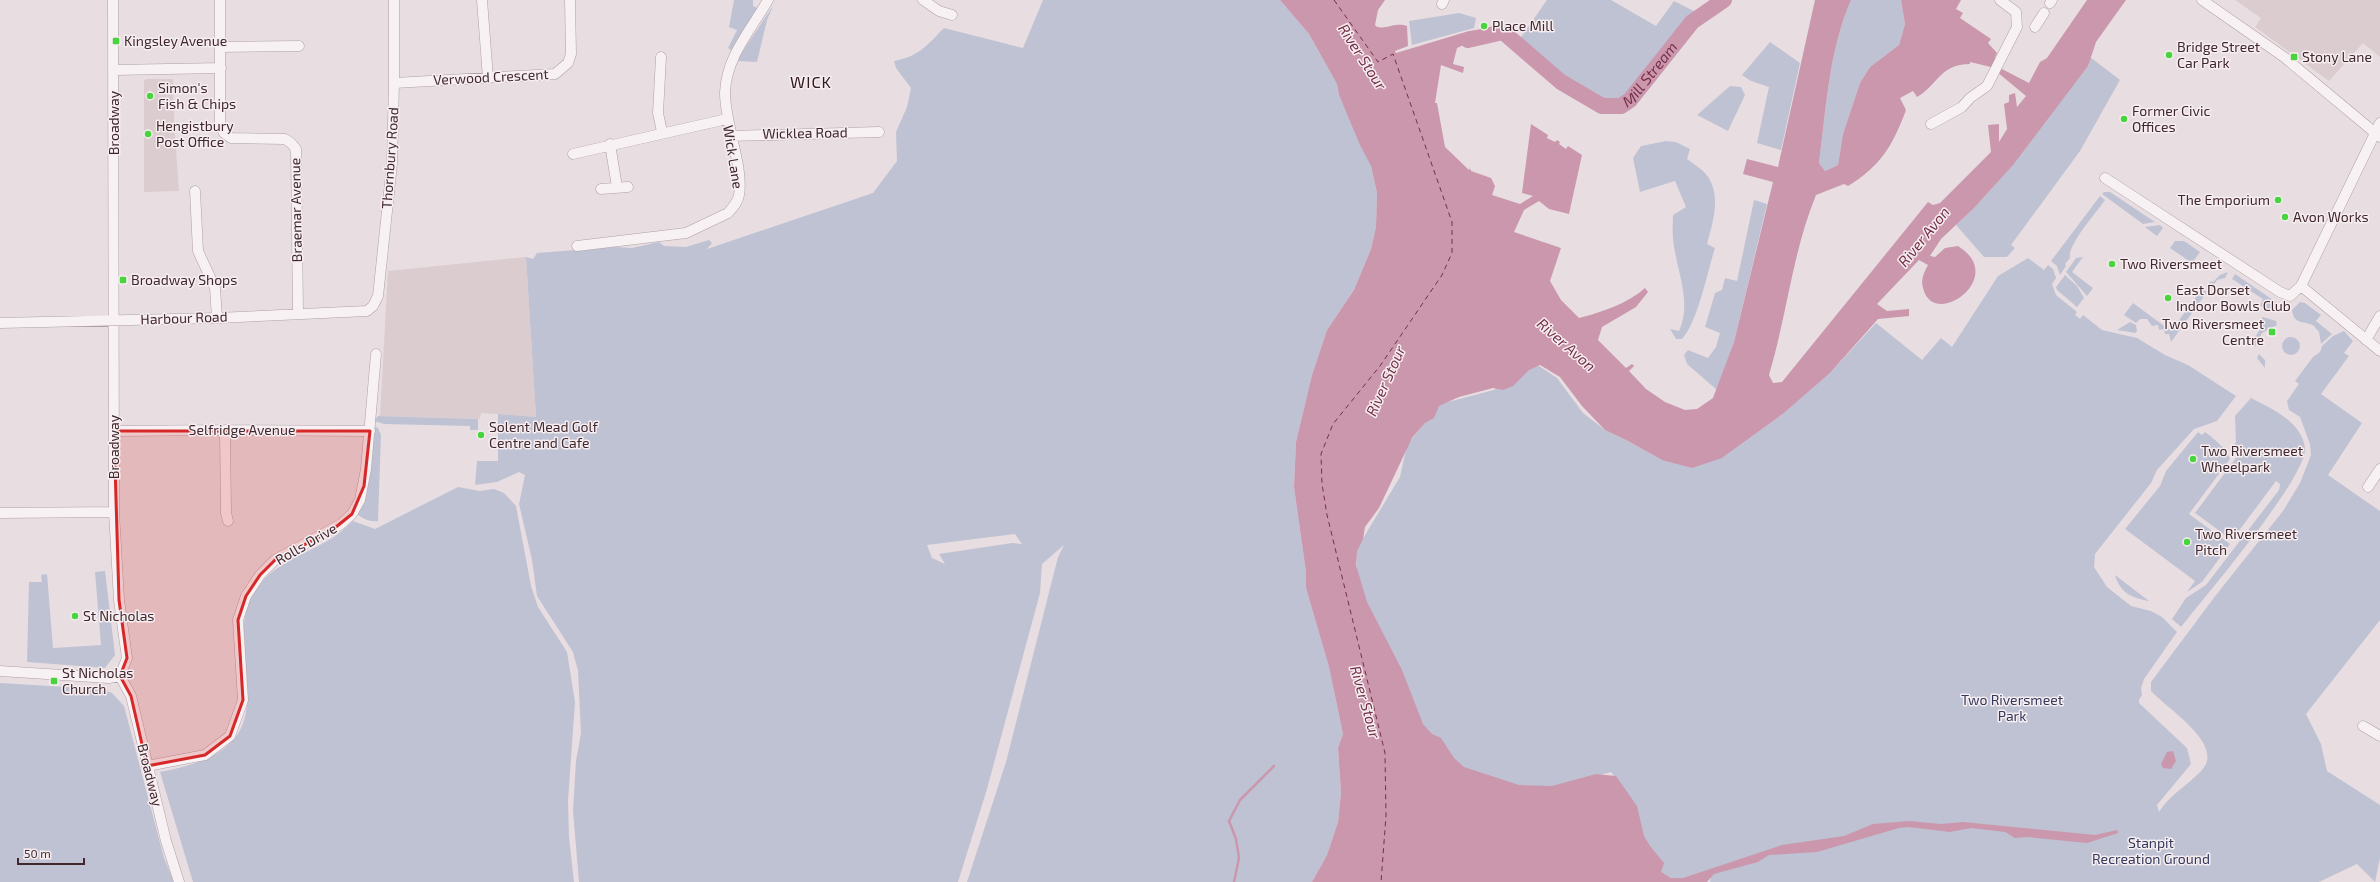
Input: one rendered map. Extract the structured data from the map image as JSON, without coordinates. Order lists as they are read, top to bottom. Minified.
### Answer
{"streets":{"street":["Verwood Crescent","Broadway","Wicklea Road","Wick Lane","Thornbury Road","Braemar Avenue","Harbour Road","Selfridge Avenue","Rolls Drive"]},"crossings":[["Verwood Crescent","Thornbury Road"],["Broadway","Harbour Road"],["Broadway","Selfridge Avenue"],["Broadway","Rolls Drive"],["Wicklea Road","Wick Lane"],["Thornbury Road","Harbour Road"],["Braemar Avenue","Harbour Road"],["Selfridge Avenue","Rolls Drive"]],"districts":["WICK"],"water":["River Stour","Mill Stream","River Avon"],"parks":["Two Riversmeet Park","Stanpit Recreation Ground"],"places":{"other":["Place Mill","Bridge Street Car Park","Simon's Fish & Chips","Former Civic Offices","Hengistbury Post Office","The Emporium","Avon Works","Two Riversmeet","East Dorset Indoor Bowls Club","Solent Mead Golf Centre and Cafe","Two Riversmeet Wheelpark","Two Riversmeet Pitch","St Nicholas"],"transit":["Kingsley Avenue","Stony Lane","Broadway Shops","Two Riversmeet Centre","St Nicholas Church"]},"scale_bar":"50 m"}
